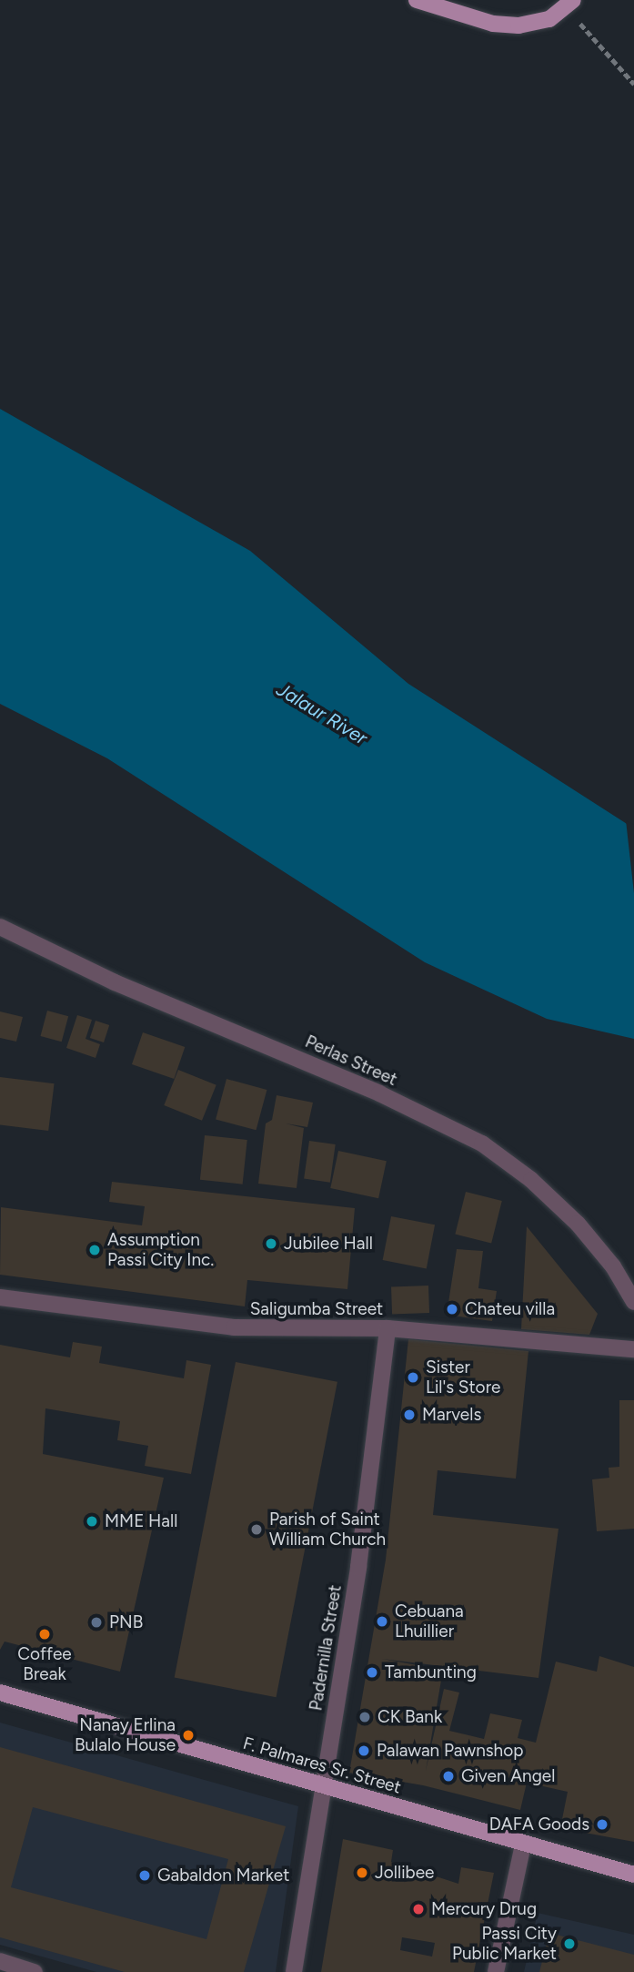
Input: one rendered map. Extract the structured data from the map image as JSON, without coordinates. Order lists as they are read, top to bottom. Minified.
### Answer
{"streets":{"main road":["F. Palmares Sr. Street"],"street":["Perlas Street","Saligumba Street","Padernilla Street"]},"crossings":[["Saligumba Street","Padernilla Street"],["Padernilla Street","F. Palmares Sr. Street"]],"water":["Jalaur River"],"places":["Jubilee Hall","Assumption Passi City Inc.","Chateu villa","Sister Lil's Store","Marvels","MME Hall","Parish of Saint William Church","Cebuana Lhuillier","PNB","Coffee Break","Tambunting","CK Bank","Nanay Erlina Bulalo House","Palawan Pawnshop","Given Angel","DAFA Goods","Jollibee","Gabaldon Market","Mercury Drug","Passi City Public Market"]}
